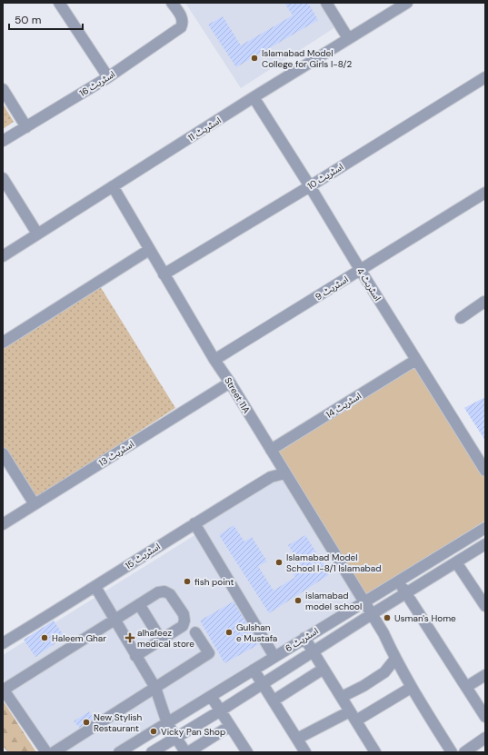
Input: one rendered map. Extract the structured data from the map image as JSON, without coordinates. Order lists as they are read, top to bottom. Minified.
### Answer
{"streets":{"street":["اسٹریٹ 16","اسٹریٹ 11","اسٹریٹ 10","اسٹریٹ 4","اسٹریٹ 9","Street 11A","اسٹریٹ 14","اسٹریٹ 13","اسٹریٹ 15","اسٹریٹ 6"]},"crossings":[["اسٹریٹ 11","اسٹریٹ 4"],["اسٹریٹ 11","Street 11A"],["اسٹریٹ 10","اسٹریٹ 4"],["اسٹریٹ 10","Street 11A"],["اسٹریٹ 4","اسٹریٹ 9"],["اسٹریٹ 4","اسٹریٹ 14"],["اسٹریٹ 9","Street 11A"],["Street 11A","اسٹریٹ 14"],["Street 11A","اسٹریٹ 13"],["Street 11A","اسٹریٹ 15"],["Street 11A","اسٹریٹ 6"]],"places":{"other":["Islamabad Model College for Girls I-8/2","Islamabad Model School I-8/1 Islamabad","fish point","islamabad model school","Usman's Home","Gulshan e Mustafa","Haleem Ghar","New Stylish Restaurant","Vicky Pan Shop"],"health":["alhafeez medical store"]},"scale_bar":"50 m"}
